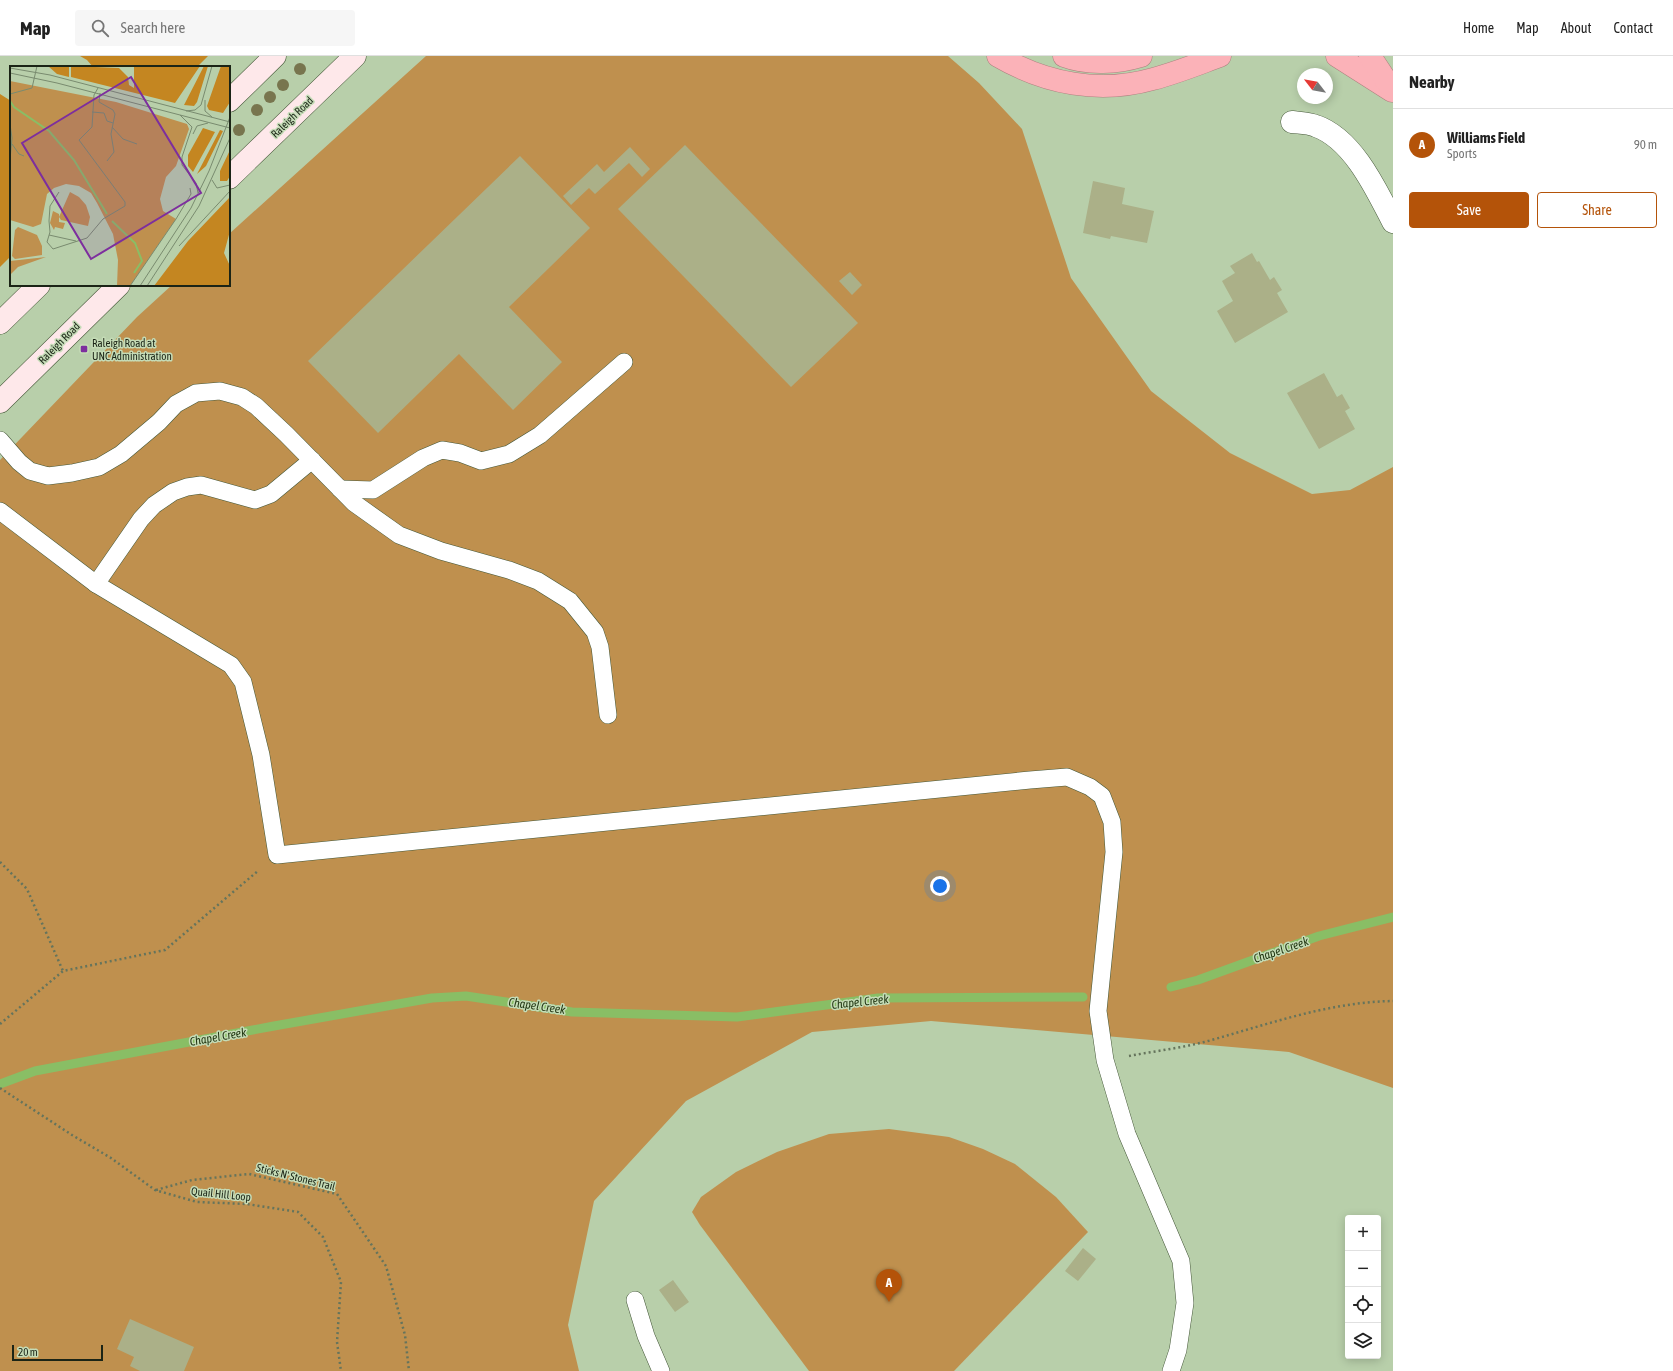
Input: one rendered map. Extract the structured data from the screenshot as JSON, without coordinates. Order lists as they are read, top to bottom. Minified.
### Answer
{"streets":{"main road":["Raleigh Road"],"path":["Sticks N' Stones Trail","Quail Hill Loop"]},"crossings":[["Sticks N' Stones Trail","Quail Hill Loop"]],"water":["Chapel Creek"],"places":{"transit":["Raleigh Road at UNC Administration"]},"scale_bar":"20 m","north":"top left","page":{"header":"Map","search":"Search here","nav":["Home","Map","About","Contact"],"heading":"Nearby","list":[{"mark":"A","name":"Williams Field","note":"Sports","value":"90 m"}],"buttons":["Save","Share"],"map_buttons":["+","−"],"pins":"A","scale":"20 m"}}
